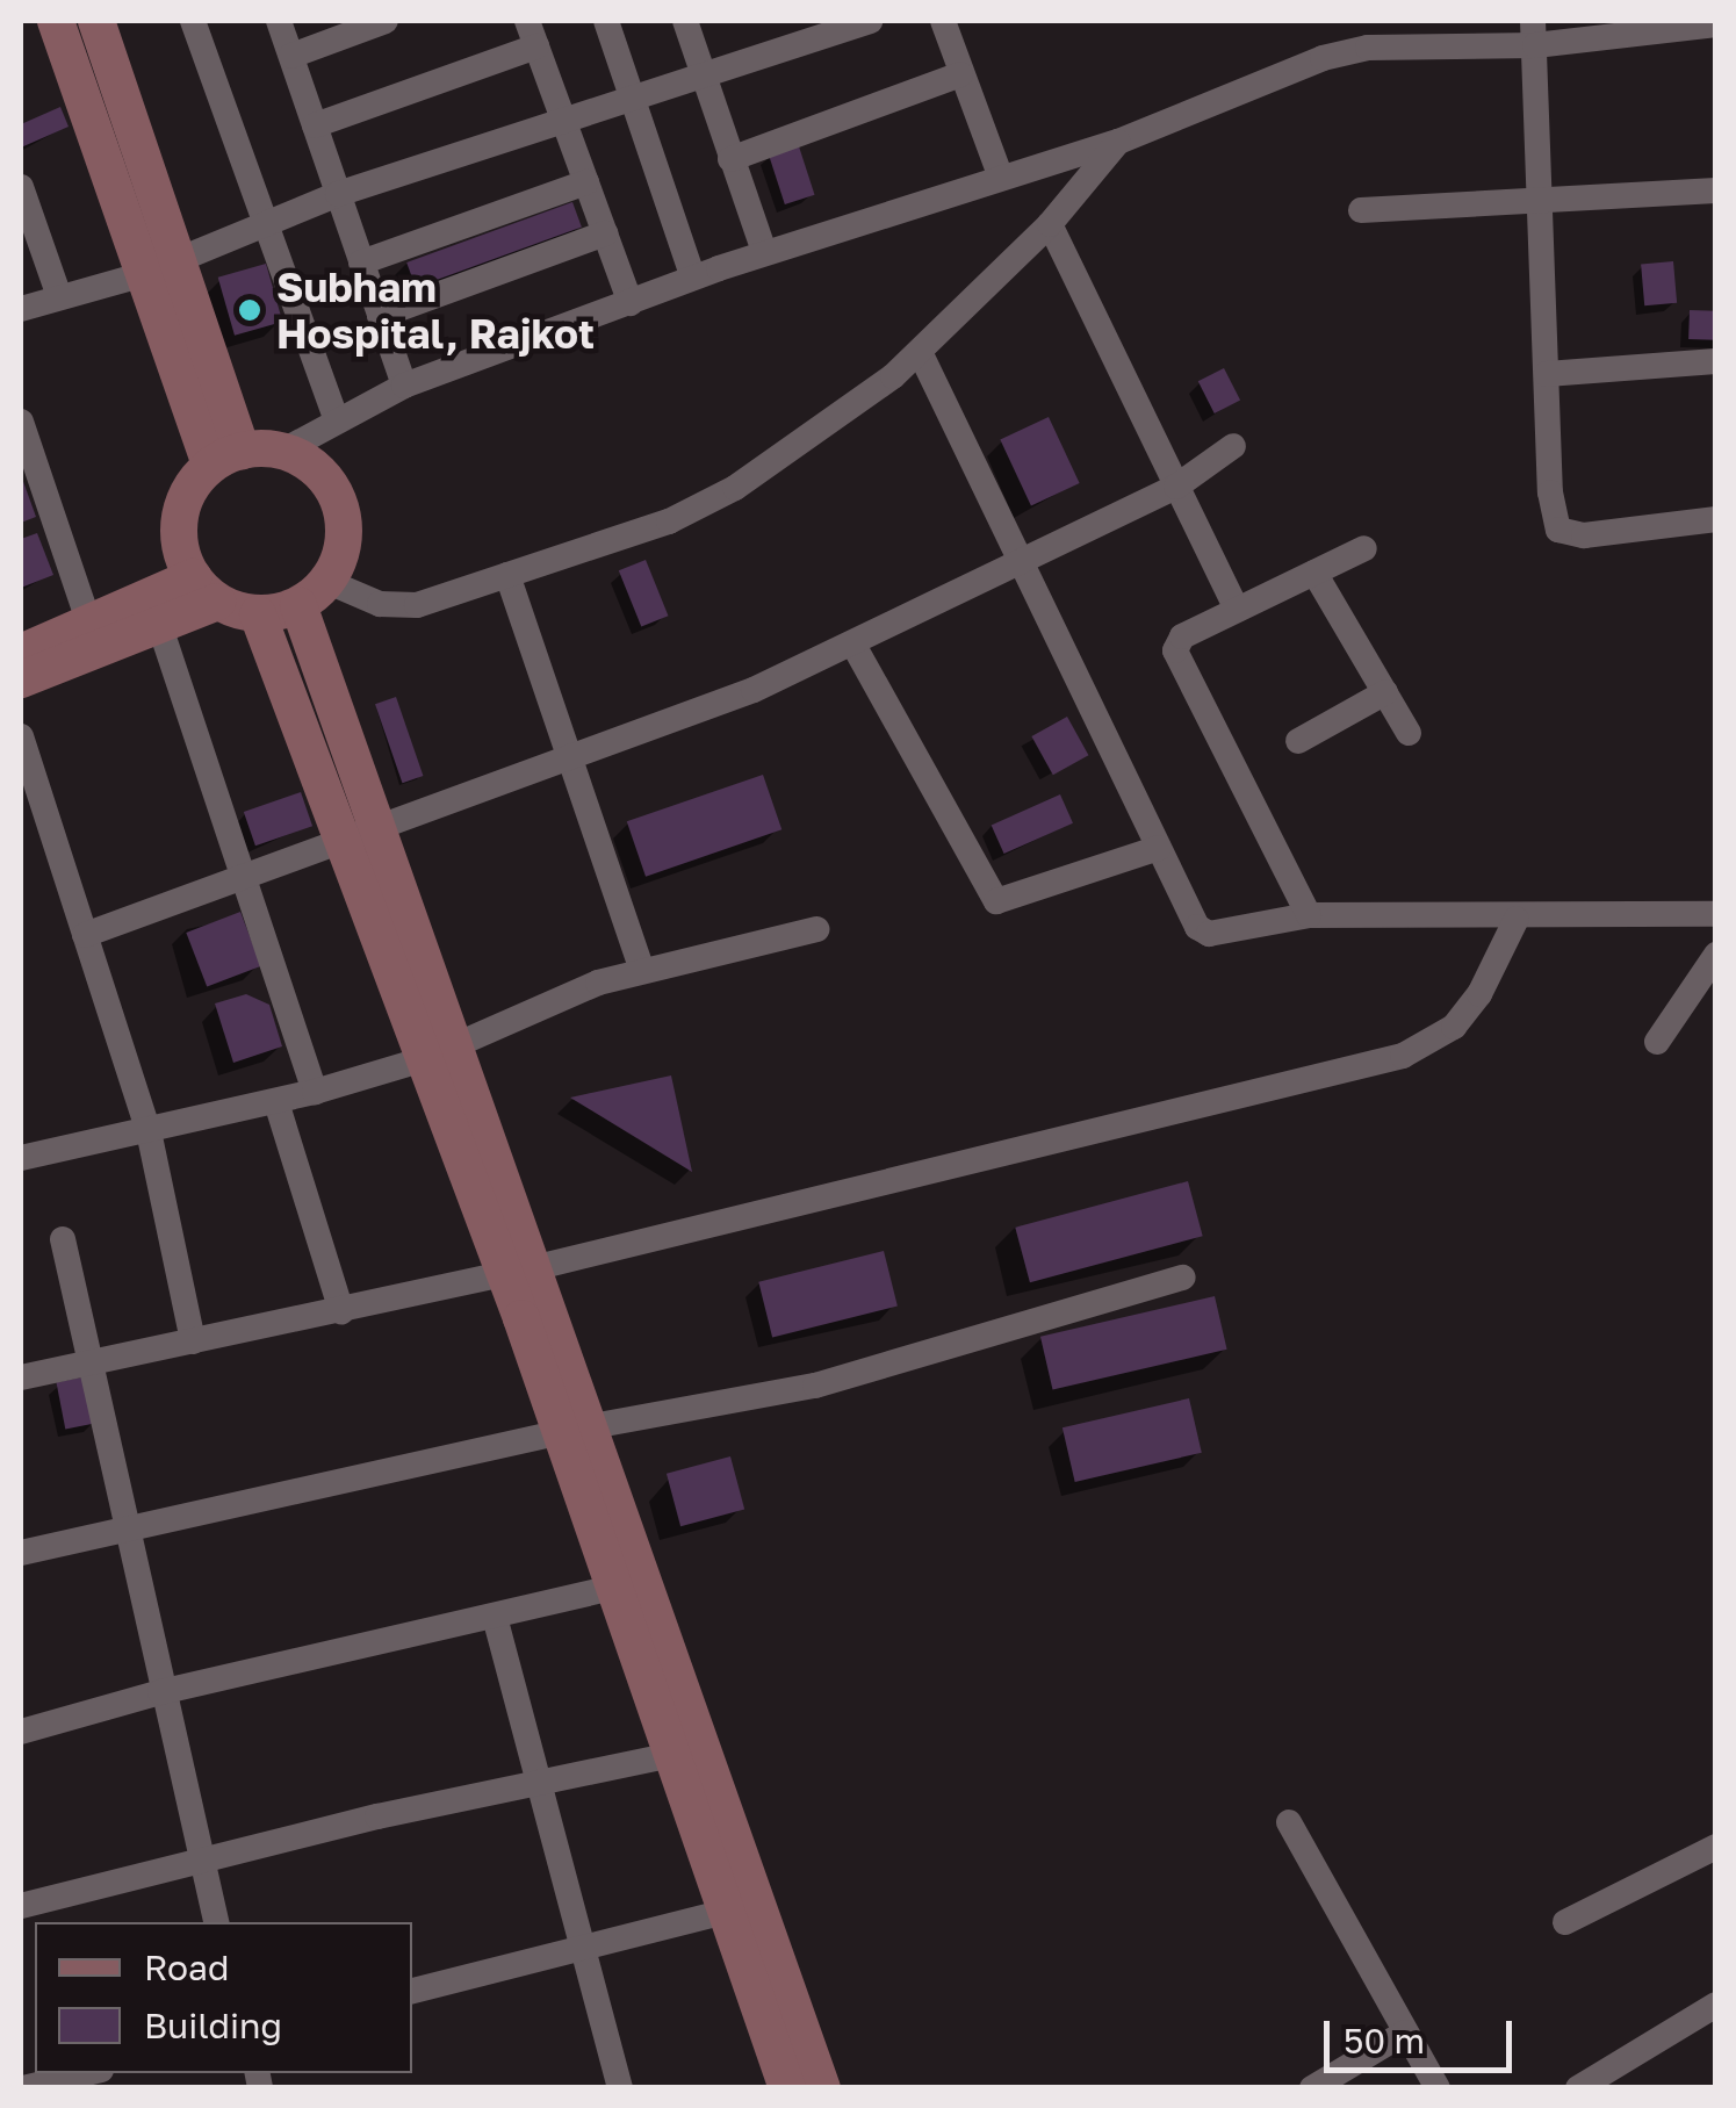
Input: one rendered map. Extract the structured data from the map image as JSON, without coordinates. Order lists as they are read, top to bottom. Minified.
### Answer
{"places":["Subham Hospital, Rajkot"],"legend":["Road","Building"],"scale_bar":"50 m"}
